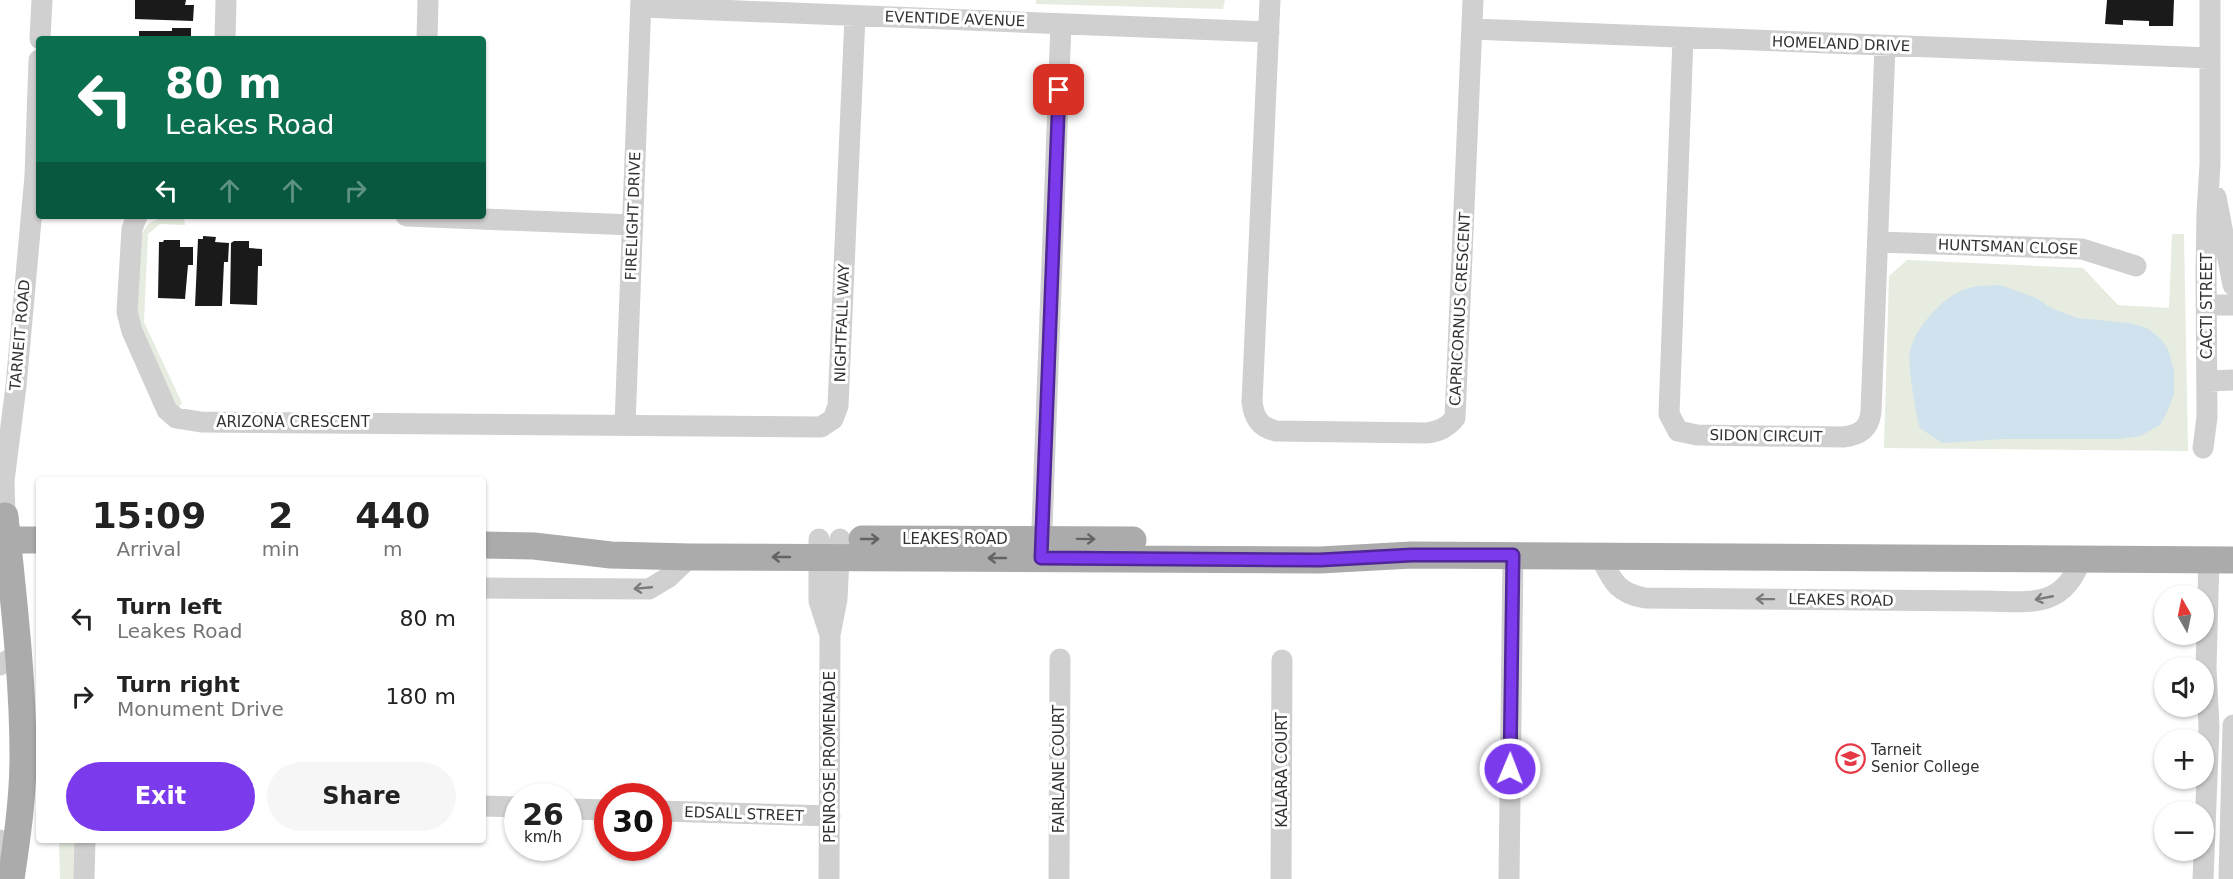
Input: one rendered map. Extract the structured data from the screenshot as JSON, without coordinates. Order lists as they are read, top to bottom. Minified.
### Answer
{"streets":{"main road":["TARNEIT ROAD","LEAKES ROAD"],"street":["EVENTIDE AVENUE","HOMELAND DRIVE","FIRELIGHT DRIVE","HUNTSMAN CLOSE","CACTI STREET","CAPRICORNUS CRESCENT","NIGHTFALL WAY","ARIZONA CRESCENT","SIDON CIRCUIT","PENROSE PROMENADE","FAIRLANE COURT","KALARA COURT","EDSALL STREET"]},"crossings":[["EVENTIDE AVENUE","FIRELIGHT DRIVE"],["EVENTIDE AVENUE","CAPRICORNUS CRESCENT"],["EVENTIDE AVENUE","NIGHTFALL WAY"],["HOMELAND DRIVE","CACTI STREET"],["HOMELAND DRIVE","CAPRICORNUS CRESCENT"],["HOMELAND DRIVE","SIDON CIRCUIT"],["FIRELIGHT DRIVE","NIGHTFALL WAY"],["FIRELIGHT DRIVE","ARIZONA CRESCENT"],["HUNTSMAN CLOSE","SIDON CIRCUIT"],["NIGHTFALL WAY","ARIZONA CRESCENT"],["LEAKES ROAD","PENROSE PROMENADE"],["PENROSE PROMENADE","EDSALL STREET"]],"places":{"school or university":["Tarneit Senior College"]},"north":"top","page":{"turn":["80 m","Leakes Road"],"eta":["15:09","Arrival","2","min","440","m"],"list":[{"name":"Turn left","note":"Leakes Road","value":"80 m"},{"name":"Turn right","note":"Monument Drive","value":"180 m"}],"map_buttons":["+","−"],"buttons":["Exit","Share"],"speed":"26 km/h","limit":"30"}}
